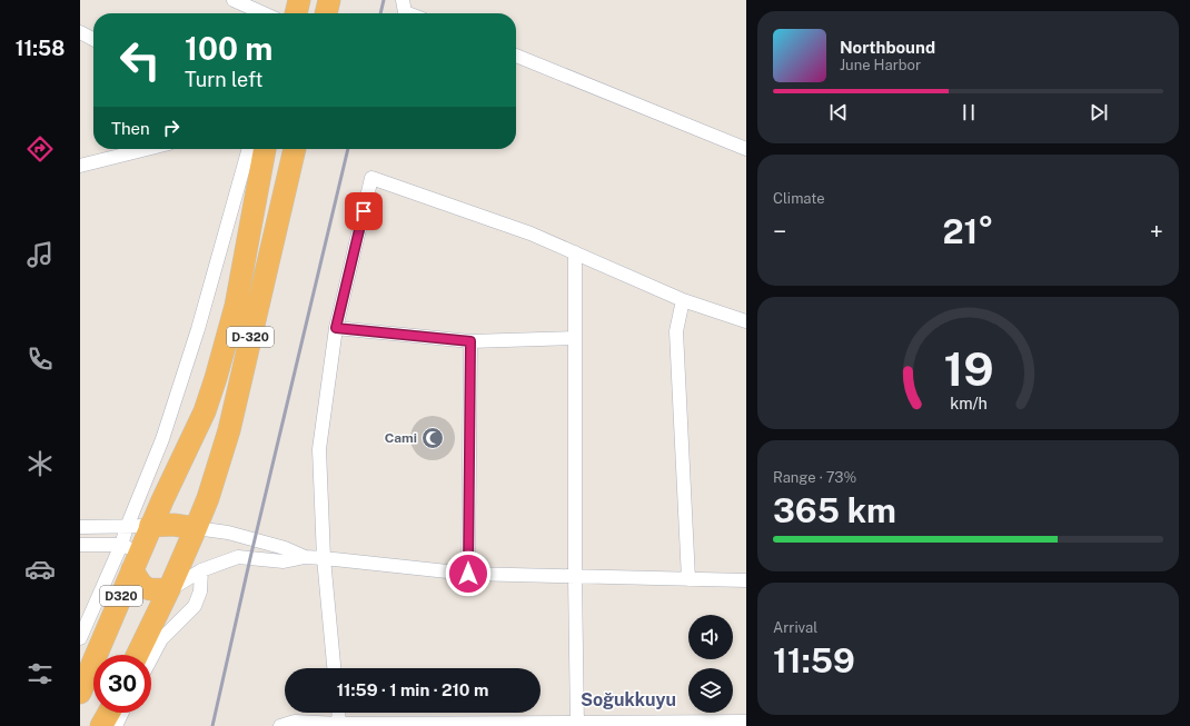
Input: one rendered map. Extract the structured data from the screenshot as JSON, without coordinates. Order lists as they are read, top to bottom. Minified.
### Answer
{"streets":{"highway":["D-320","D320"]},"crossings":[["D-320","D320"]],"districts":["Soğukkuyu"],"places":{"mosque":["Cami"]},"page":{"tabs":"11:58","turn":["100 m","Turn left"],"song":["Northbound","June Harbor"],"then":"Then","tile":["Climate",["Range · 73%","365 km"],["Arrival","11:59"]],"heat":["−","21°","+"],"limit":"30","trip":"11:59 · 1 min · 210 m","gauge":["19","km/h"]}}
